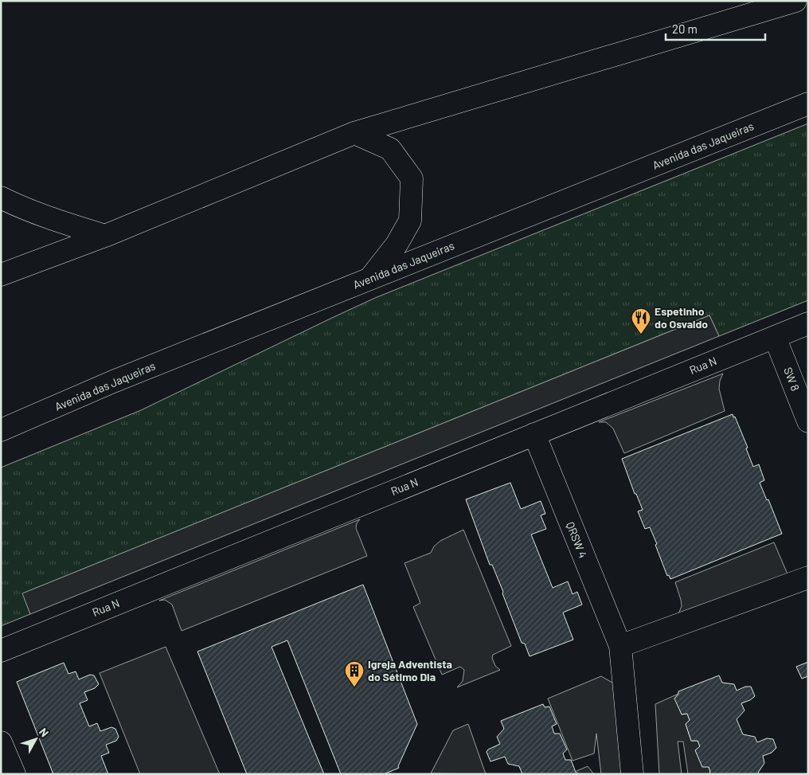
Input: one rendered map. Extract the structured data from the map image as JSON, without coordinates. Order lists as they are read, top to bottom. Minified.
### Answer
{"streets":{"main road":["Avenida das Jaqueiras","Rua N","SW 8","QRSW 4"]},"crossings":[["Rua N","SW 8"],["Rua N","QRSW 4"]],"places":{"restaurant":["Espetinho do Osvaldo"],"building":["Igreja Adventista do Sétimo Dia"]},"scale_bar":"20 m","north":"top right"}
